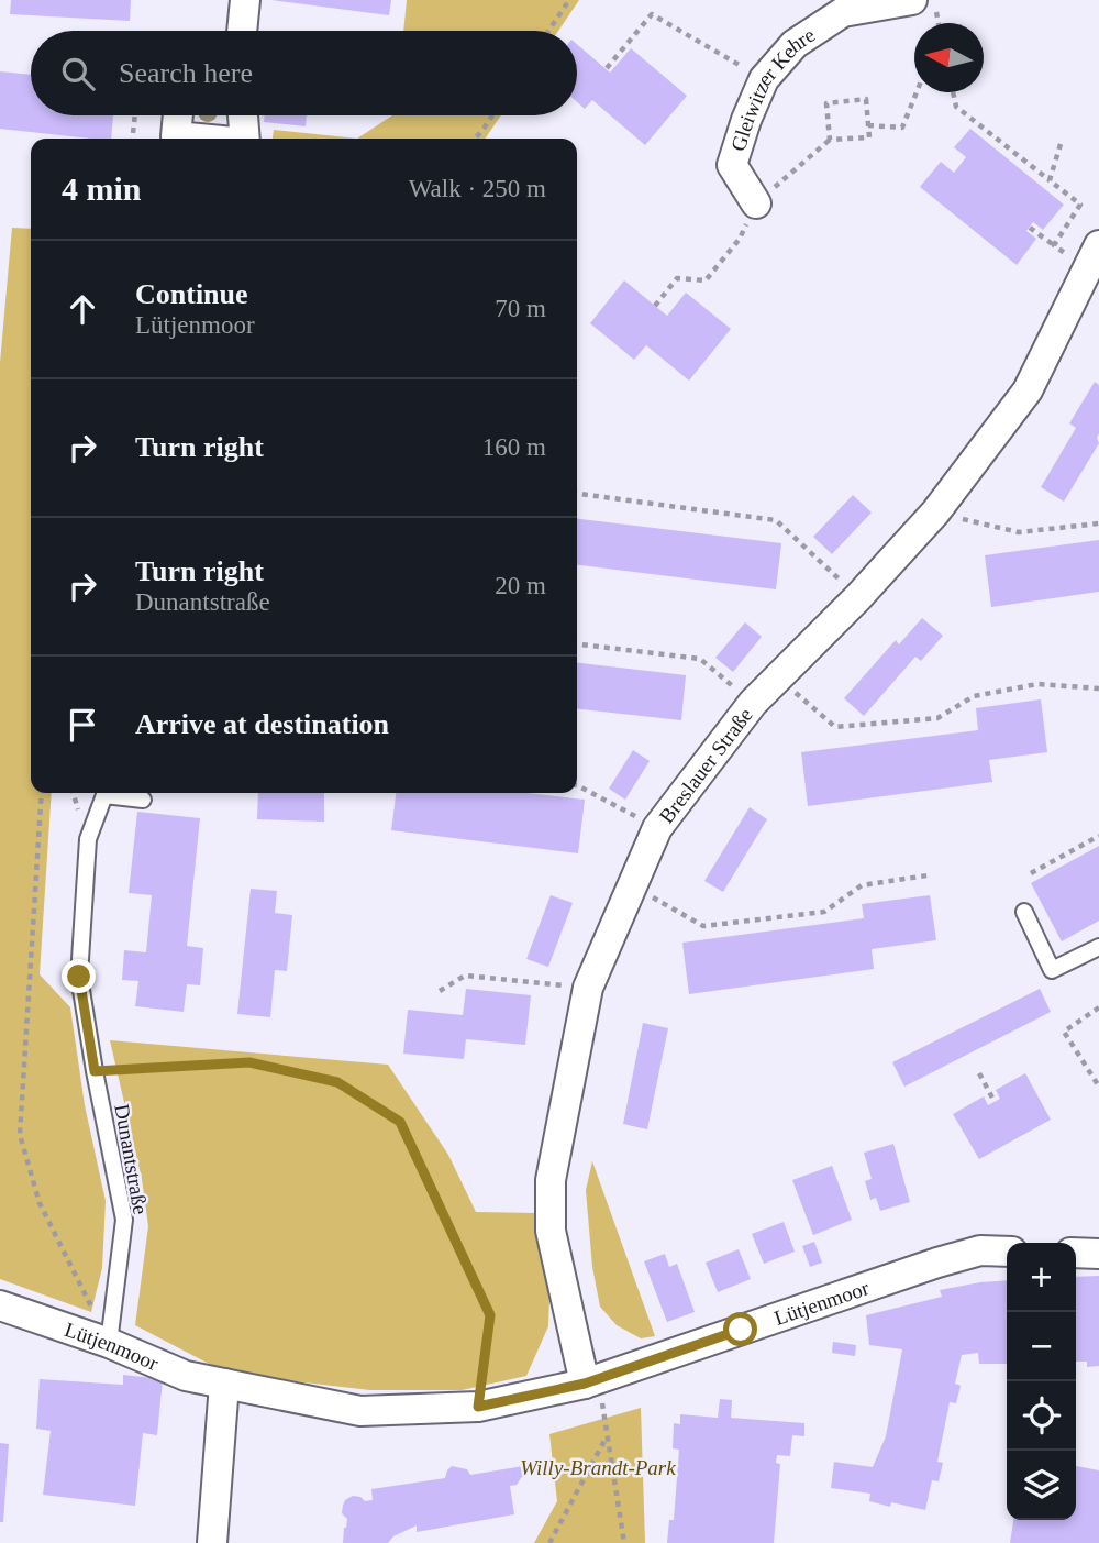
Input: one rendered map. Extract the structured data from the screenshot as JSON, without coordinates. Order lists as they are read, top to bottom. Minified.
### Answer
{"streets":{"street":["Gleiwitzer Kehre","Breslauer Straße","Lütjenmoor"],"lane":["Dunantstraße"]},"crossings":[["Breslauer Straße","Lütjenmoor"],["Dunantstraße","Lütjenmoor"]],"parks":["Willy-Brandt-Park"],"north":"left","page":{"search":"Search here","heading":["4 min","Walk · 250 m"],"list":[["Continue","Lütjenmoor","70 m"],["Turn right","160 m"],["Turn right","Dunantstraße","20 m"],"Arrive at destination"],"map_buttons":["+","−"]}}
